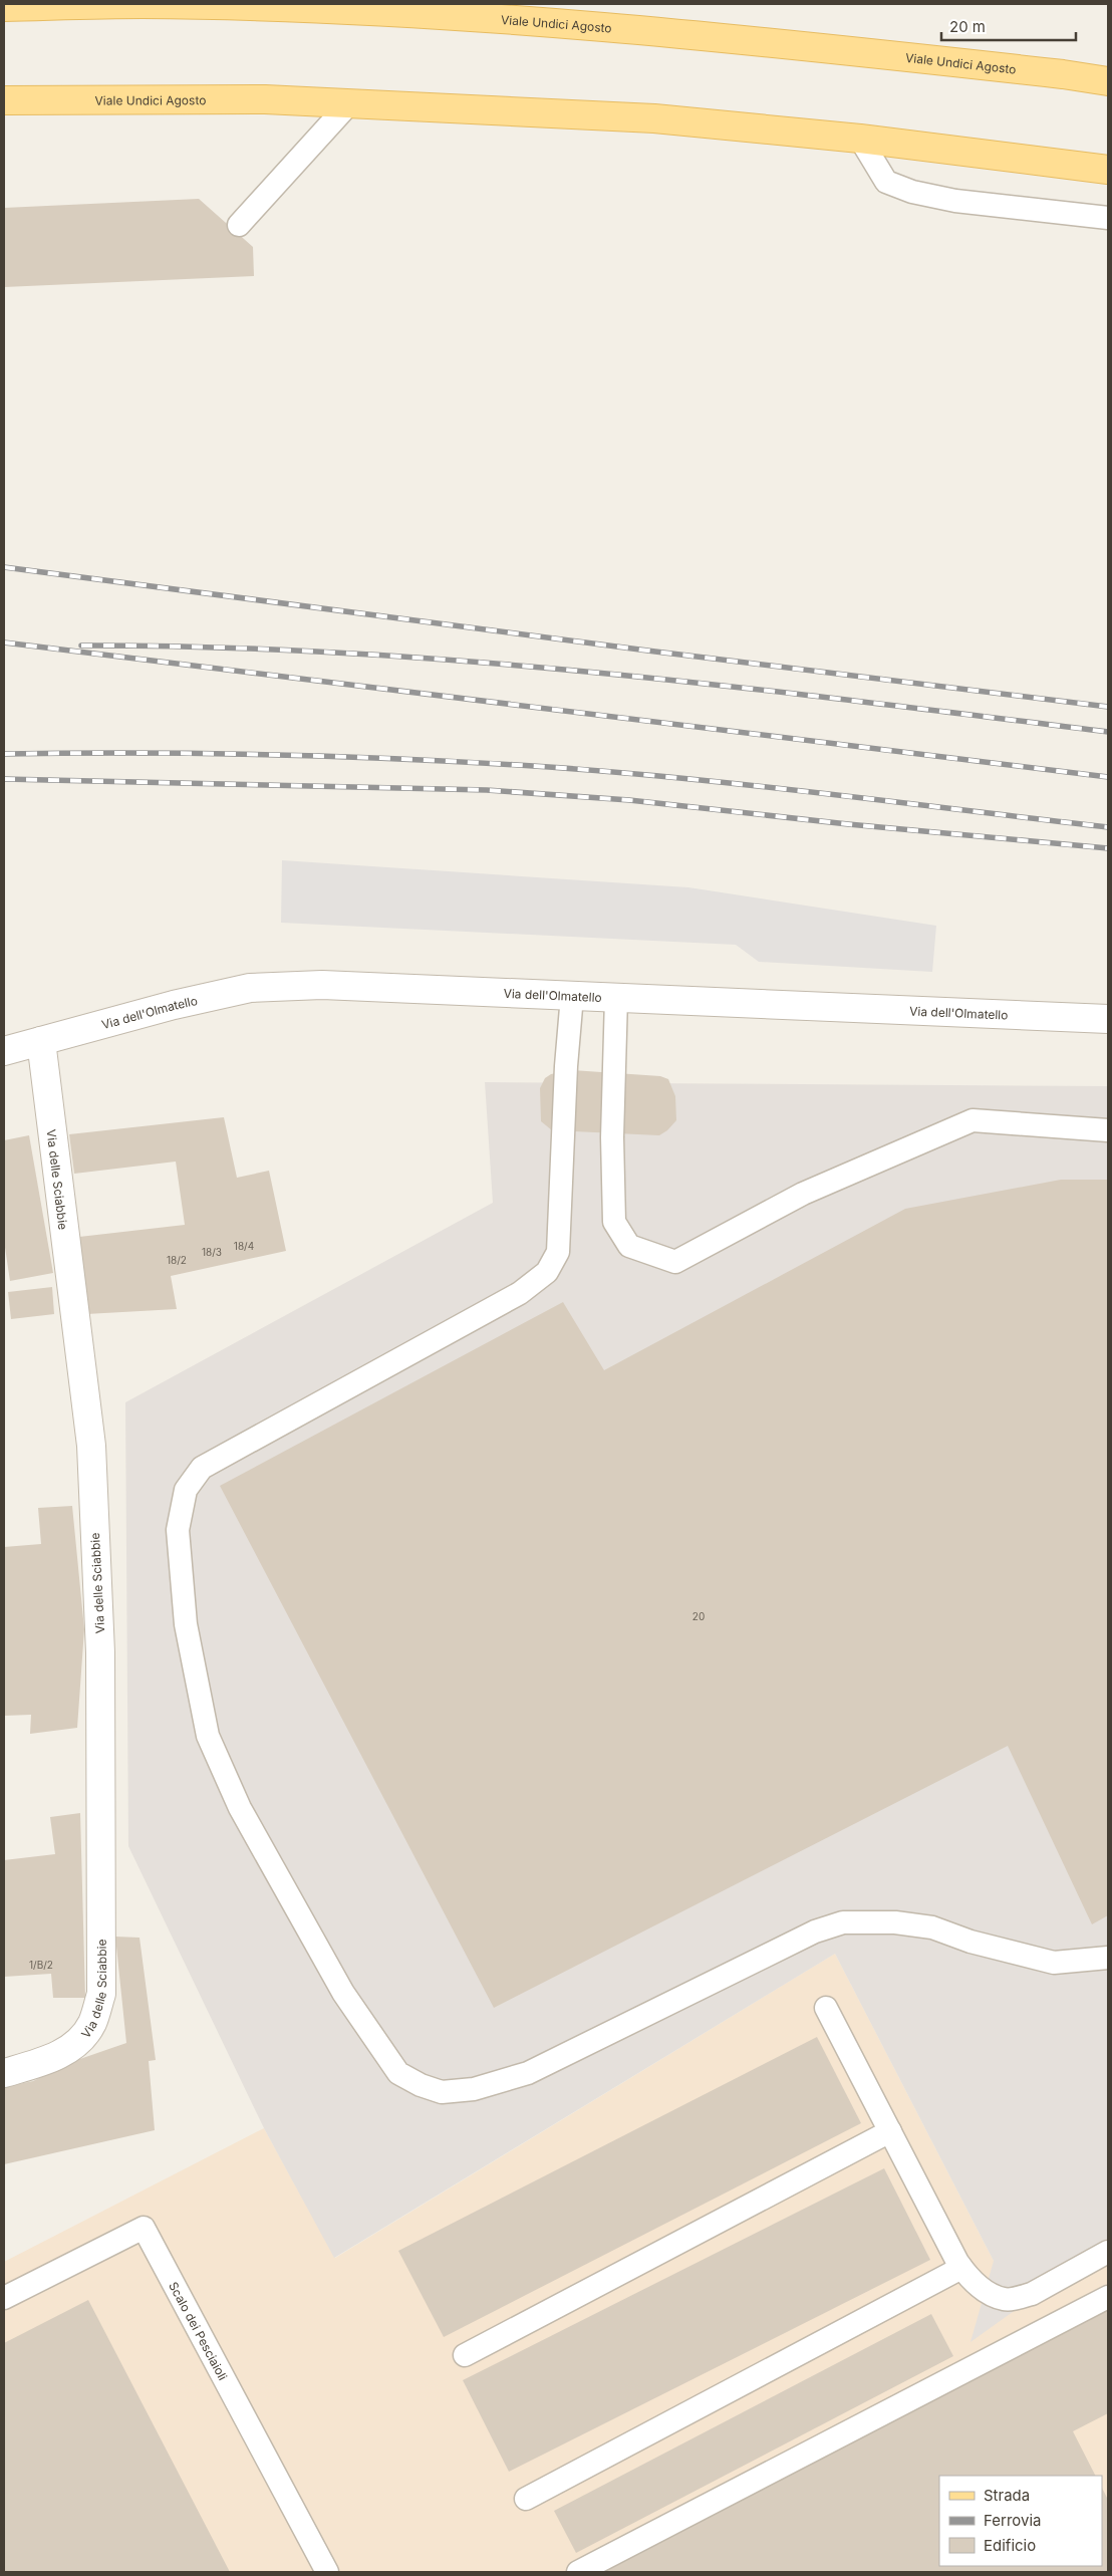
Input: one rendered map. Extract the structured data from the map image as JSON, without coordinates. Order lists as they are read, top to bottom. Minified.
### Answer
{"streets":{"main road":["Viale Undici Agosto"],"street":["Via dell'Olmatello","Via delle Sciabbie"],"lane":["Scalo dei Pesciaioli"]},"crossings":[["Via dell'Olmatello","Via delle Sciabbie"]],"house_numbers":["18/4","18/3","18/2","20","1/B/2"],"legend":["Strada","Ferrovia","Edificio"],"scale_bar":"20 m"}
